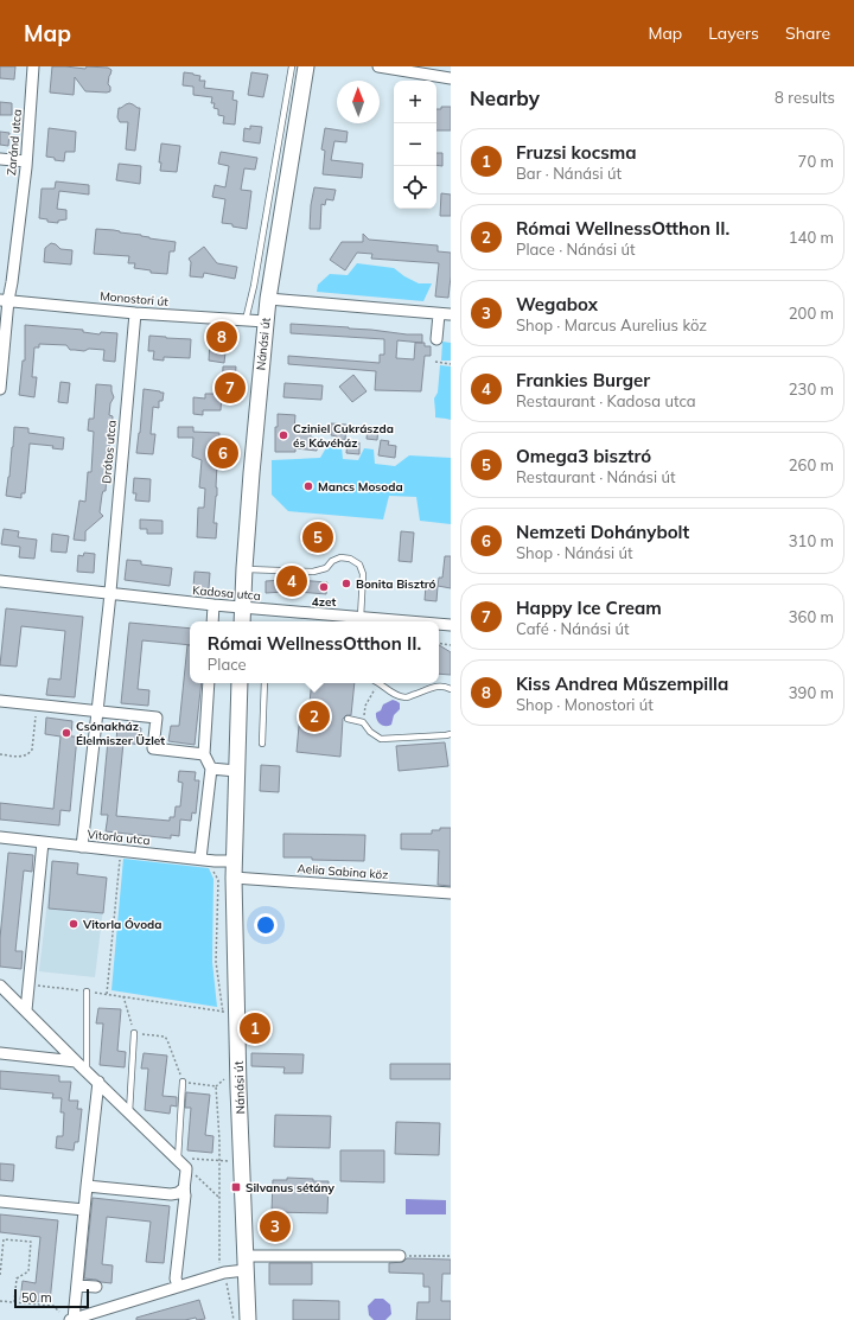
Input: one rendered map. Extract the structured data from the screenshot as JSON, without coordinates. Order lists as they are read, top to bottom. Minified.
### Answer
{"streets":{"street":["Zaránd utca","Monostori út","Nánási út","Drótos utca","Kadosa utca","Vitorla utca","Aelia Sabina köz"]},"crossings":[["Zaránd utca","Monostori út"],["Monostori út","Nánási út"],["Monostori út","Drótos utca"],["Nánási út","Kadosa utca"],["Nánási út","Vitorla utca"],["Nánási út","Aelia Sabina köz"],["Drótos utca","Kadosa utca"],["Drótos utca","Vitorla utca"]],"places":{"other":["Cziniel Cukrászda és Kávéház","Mancs Mosoda","Bonita Bisztró","4zet","Csónakház Élelmiszer Üzlet","Vitorla Óvoda"],"transit":["Silvanus sétány"]},"scale_bar":"50 m","north":"top","page":{"header":"Map","nav":["Map","Layers","Share"],"heading":["Nearby","8 results"],"map_buttons":["+","−"],"list":[{"mark":"1","name":"Fruzsi kocsma","note":"Bar · Nánási út","value":"70 m"},{"mark":"2","name":"Római WellnessOtthon II.","note":"Place · Nánási út","value":"140 m"},{"mark":"3","name":"Wegabox","note":"Shop · Marcus Aurelius köz","value":"200 m"},{"mark":"4","name":"Frankies Burger","note":"Restaurant · Kadosa utca","value":"230 m"},{"mark":"5","name":"Omega3 bisztró","note":"Restaurant · Nánási út","value":"260 m"},{"mark":"6","name":"Nemzeti Dohánybolt","note":"Shop · Nánási út","value":"310 m"},{"mark":"7","name":"Happy Ice Cream","note":"Café · Nánási út","value":"360 m"},{"mark":"8","name":"Kiss Andrea Műszempilla","note":"Shop · Monostori út","value":"390 m"}],"pins":["8","7","6","5","4","2","1","3"],"popup":["Római WellnessOtthon II.","Place"],"scale":"50 m"}}
